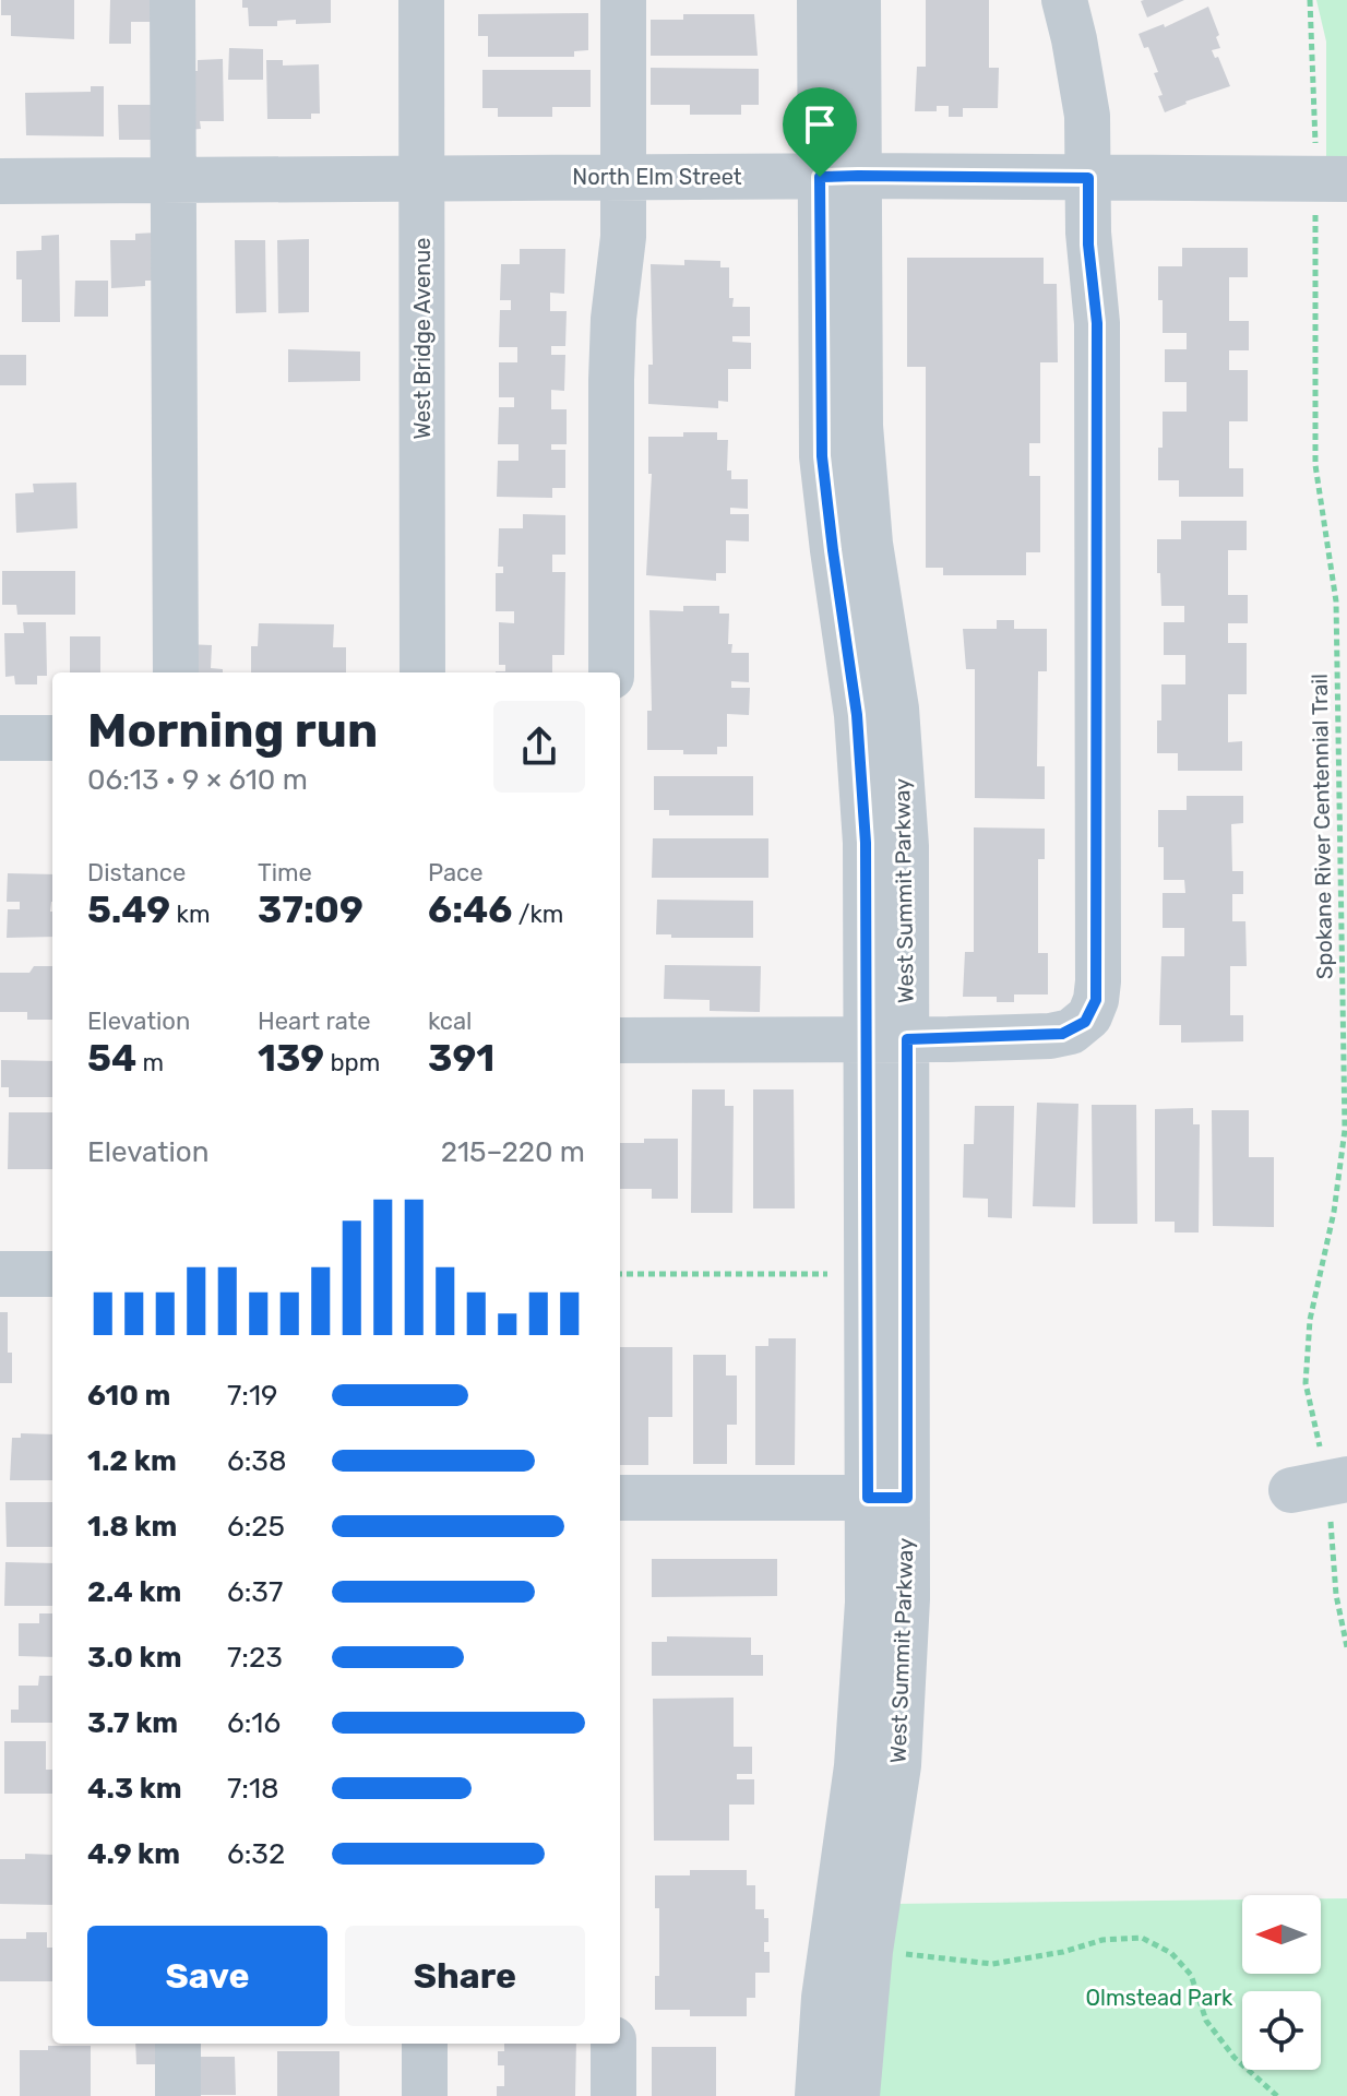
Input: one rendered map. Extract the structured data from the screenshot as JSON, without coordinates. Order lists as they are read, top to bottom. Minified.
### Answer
{"streets":{"street":["North Elm Street","West Bridge Avenue","West Summit Parkway"],"path":["Spokane River Centennial Trail"]},"crossings":[["North Elm Street","West Bridge Avenue"],["North Elm Street","Spokane River Centennial Trail"],["North Elm Street","West Summit Parkway"]],"parks":["Olmstead Park"],"north":"left","page":{"heading":["Morning run","06:13 · 9 × 610 m"],"stats":[["Distance","5.49 km"],["Time","37:09"],["Pace","6:46 /km"],["Elevation","54 m"],["Heart rate","139 bpm"],["kcal","391"]],"chart":["Elevation","215–220 m"],"list":[{"name":"610 m","note":"7:19"},{"name":"1.2 km","note":"6:38"},{"name":"1.8 km","note":"6:25"},{"name":"2.4 km","note":"6:37"},{"name":"3.0 km","note":"7:23"},{"name":"3.7 km","note":"6:16"},{"name":"4.3 km","note":"7:18"},{"name":"4.9 km","note":"6:32"}],"buttons":["Save","Share"]}}
